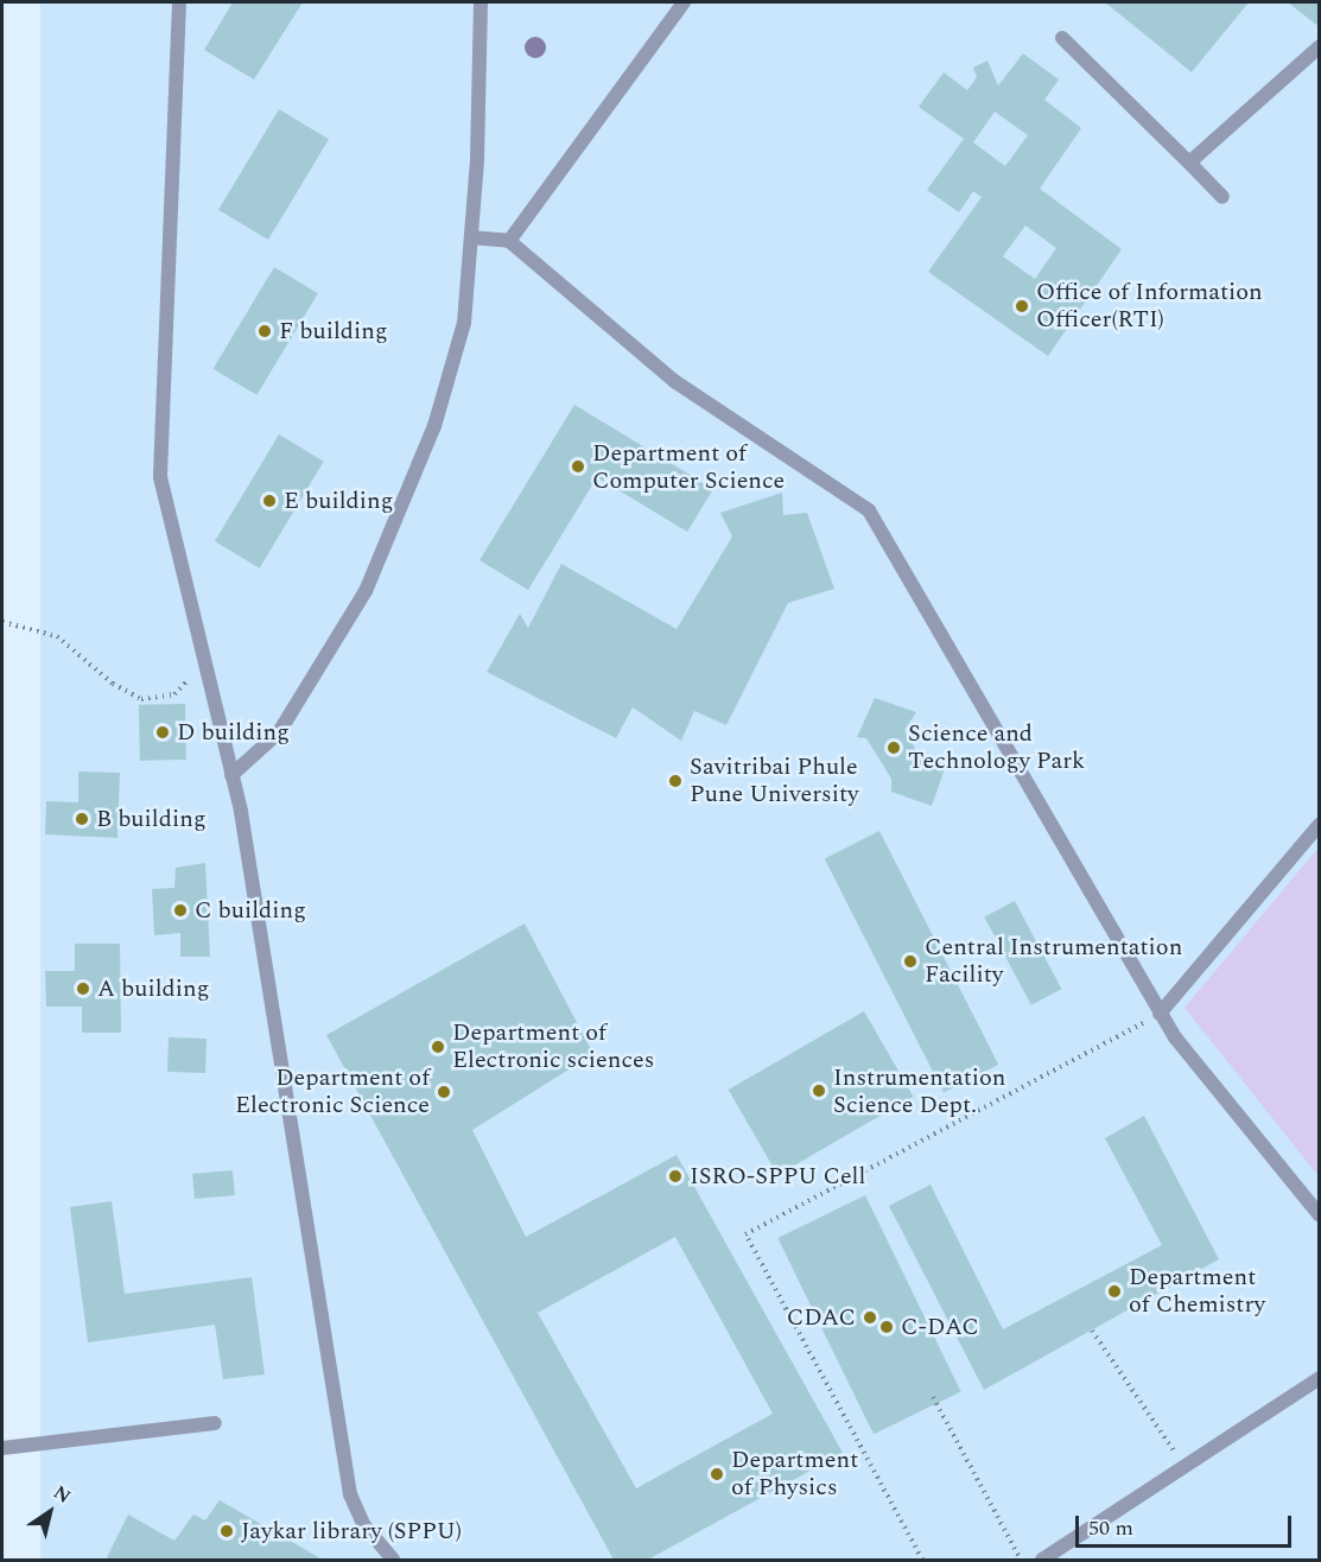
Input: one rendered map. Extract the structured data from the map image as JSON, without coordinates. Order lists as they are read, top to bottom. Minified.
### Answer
{"places":["Office of Information Officer(RTI)","F building","Department of Computer Science","E building","D building","Science and Technology Park","Savitribai Phule Pune University","B building","C building","Central Instrumentation Facility","A building","Department of Electronic sciences","Instrumentation Science Dept.","Department of Electronic Science","ISRO-SPPU Cell","Department of Chemistry","CDAC","C-DAC","Department of Physics","Jaykar library (SPPU)"],"scale_bar":"50 m","north":"top right"}
